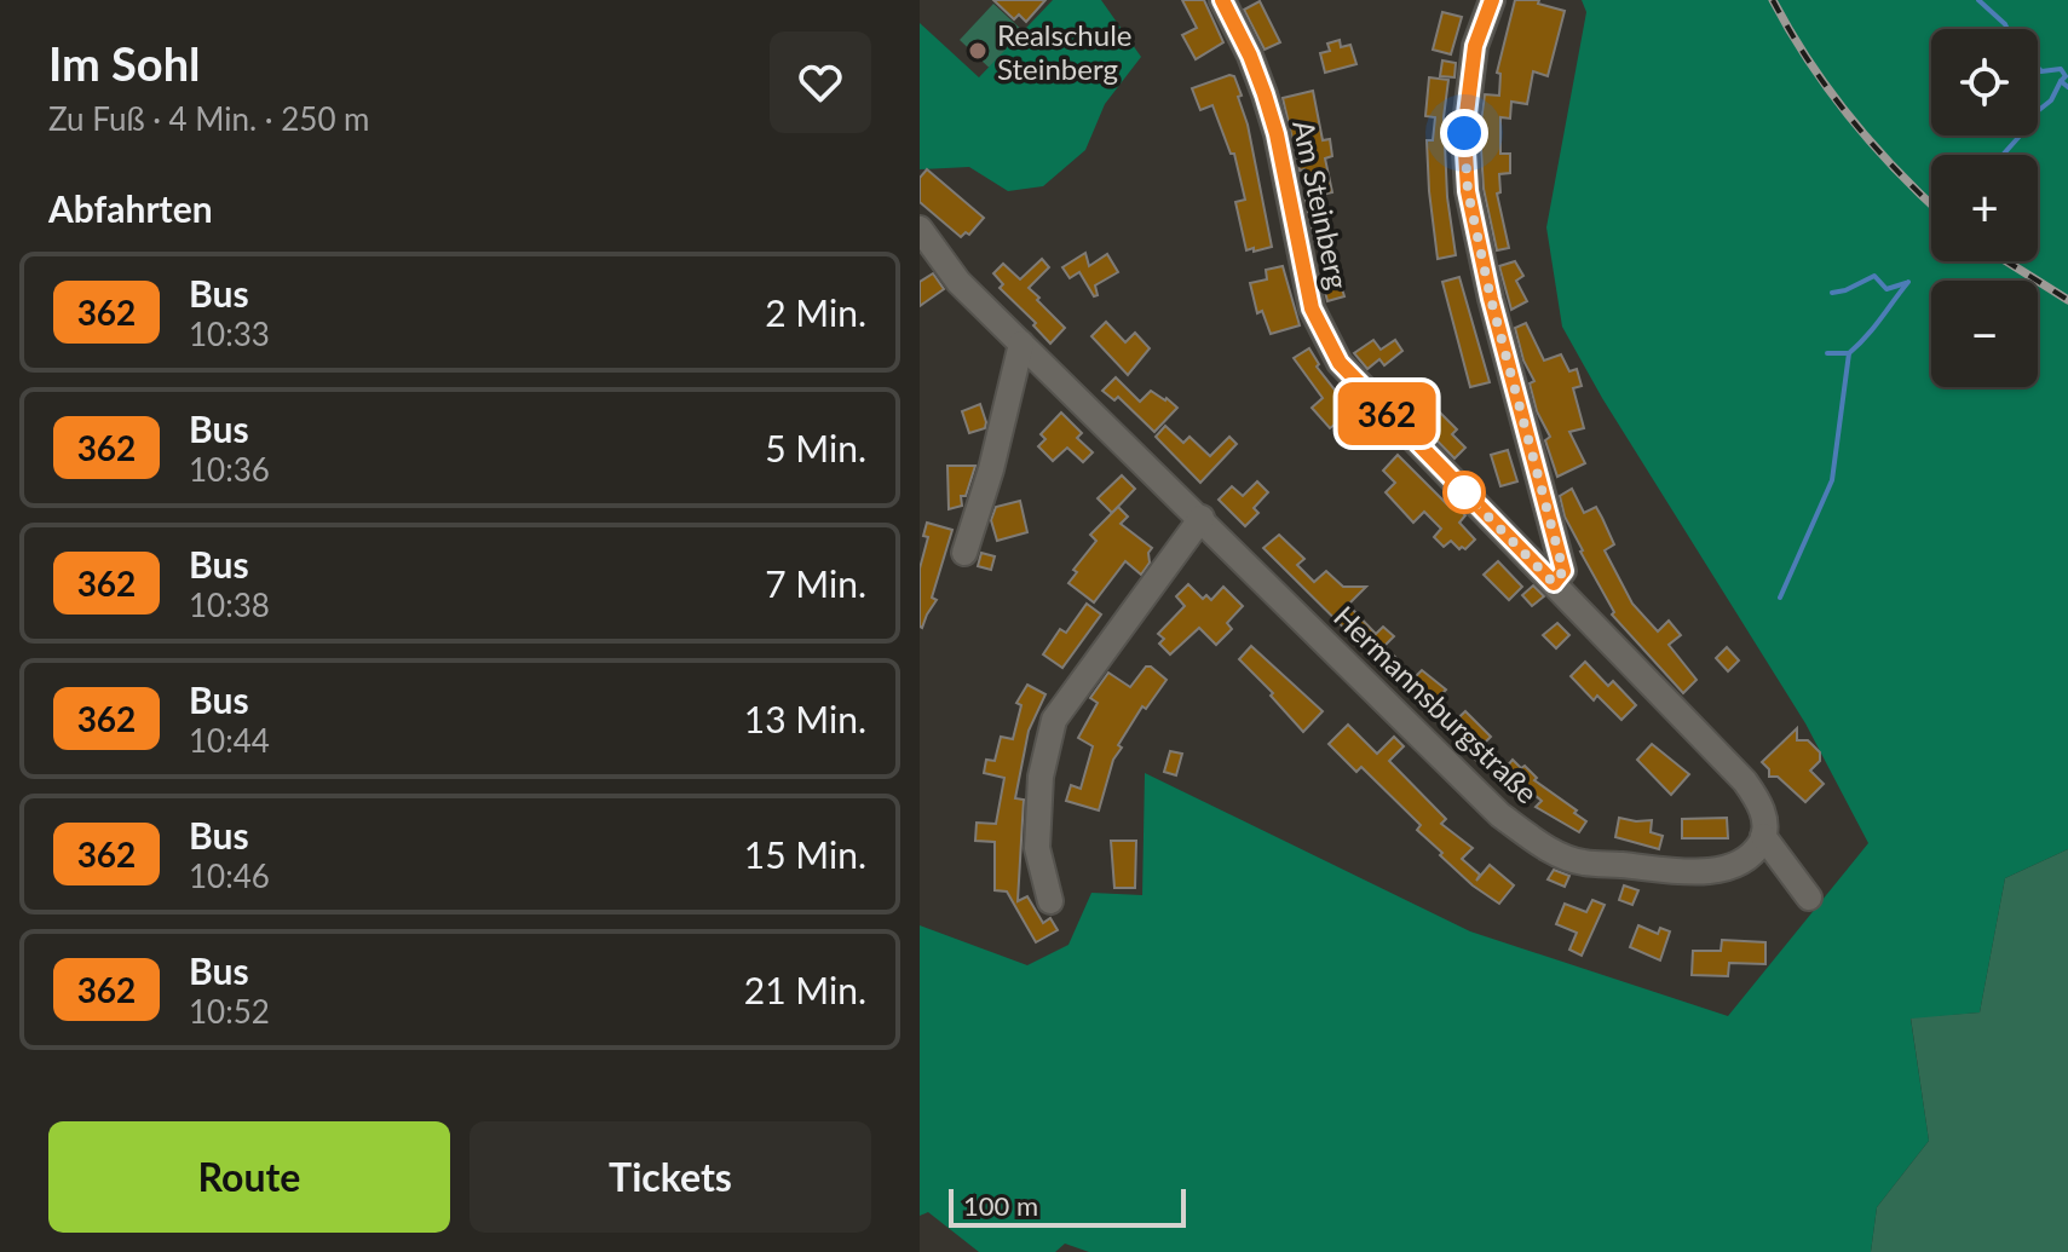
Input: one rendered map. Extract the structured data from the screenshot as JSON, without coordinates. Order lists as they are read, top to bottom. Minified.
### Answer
{"streets":{"street":["Am Steinberg","Hermannsburgstraße"]},"crossings":[["Am Steinberg","Hermannsburgstraße"]],"places":["Realschule Steinberg"],"lines":["bus line 362"],"scale_bar":"100 m","page":{"heading":[["Im Sohl","Zu Fuß · 4 Min. · 250 m"],"Abfahrten"],"on_map":"362","map_buttons":["+","−"],"list":[{"mark":"362","name":"Bus","note":"10:33","value":"2 Min."},{"mark":"362","name":"Bus","note":"10:36","value":"5 Min."},{"mark":"362","name":"Bus","note":"10:38","value":"7 Min."},{"mark":"362","name":"Bus","note":"10:44","value":"13 Min."},{"mark":"362","name":"Bus","note":"10:46","value":"15 Min."},{"mark":"362","name":"Bus","note":"10:52","value":"21 Min."}],"buttons":["Route","Tickets"],"scale":"100 m"}}
